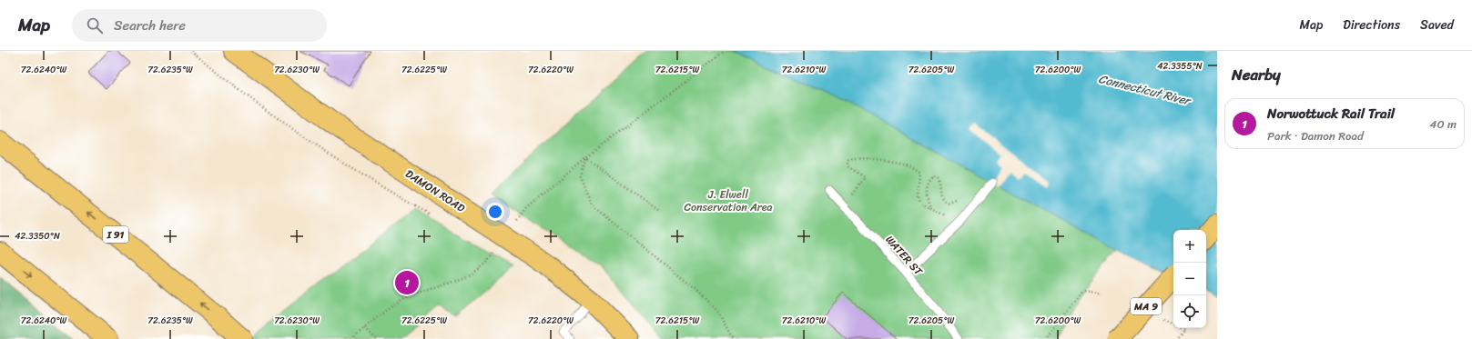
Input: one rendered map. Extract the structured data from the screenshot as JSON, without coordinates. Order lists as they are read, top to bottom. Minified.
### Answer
{"streets":{"main road":["DAMON ROAD","I 91","MA 9"],"lane":["WATER ST"]},"water":["Connecticut River"],"parks":["J. Elwell Conservation Area"],"page":{"header":"Map","search":"Search here","nav":["Map","Directions","Saved"],"heading":"Nearby","list":[{"mark":"1","name":"Norwottuck Rail Trail","note":"Park · Damon Road","value":"40 m"}],"map_buttons":["+","−"],"pins":"1"},"coordinates":["42.3355°N","72.6240°W","72.6235°W","72.6230°W","72.6225°W","72.6220°W","72.6215°W","72.6210°W","72.6205°W","72.6200°W","42.3350°N"]}
